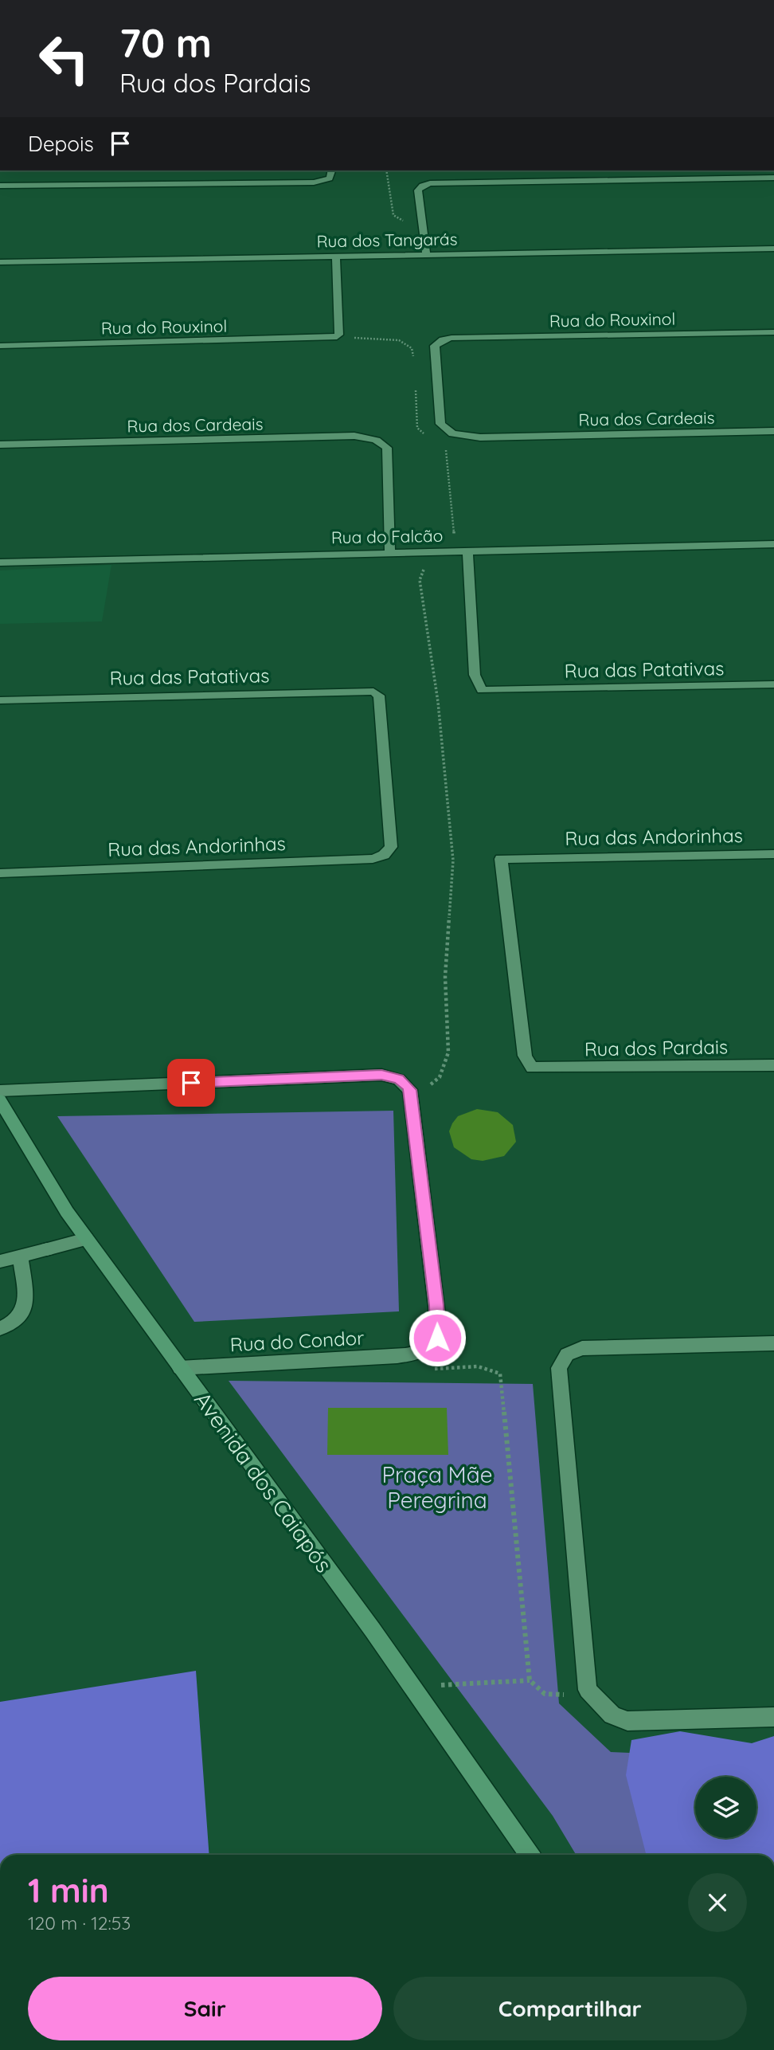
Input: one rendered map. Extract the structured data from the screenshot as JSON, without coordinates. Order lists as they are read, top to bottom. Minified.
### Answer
{"streets":{"main road":["Avenida dos Caiapós"],"street":["Rua dos Tangarás","Rua do Rouxinol","Rua dos Cardeais","Rua do Falcão","Rua das Patativas","Rua das Andorinhas","Rua dos Pardais","Rua do Condor"]},"crossings":[["Rua dos Tangarás","Rua do Rouxinol"],["Rua do Rouxinol","Rua dos Cardeais"],["Rua dos Cardeais","Rua do Falcão"],["Rua do Falcão","Rua das Patativas"],["Rua das Patativas","Rua das Andorinhas"],["Rua das Andorinhas","Rua dos Pardais"],["Rua do Condor","Avenida dos Caiapós"]],"parks":["Praça Mãe Peregrina"],"page":{"turn":["70 m","Rua dos Pardais"],"then":"Depois","heading":["1 min","120 m · 12:53"],"buttons":["Sair","Compartilhar"]}}
